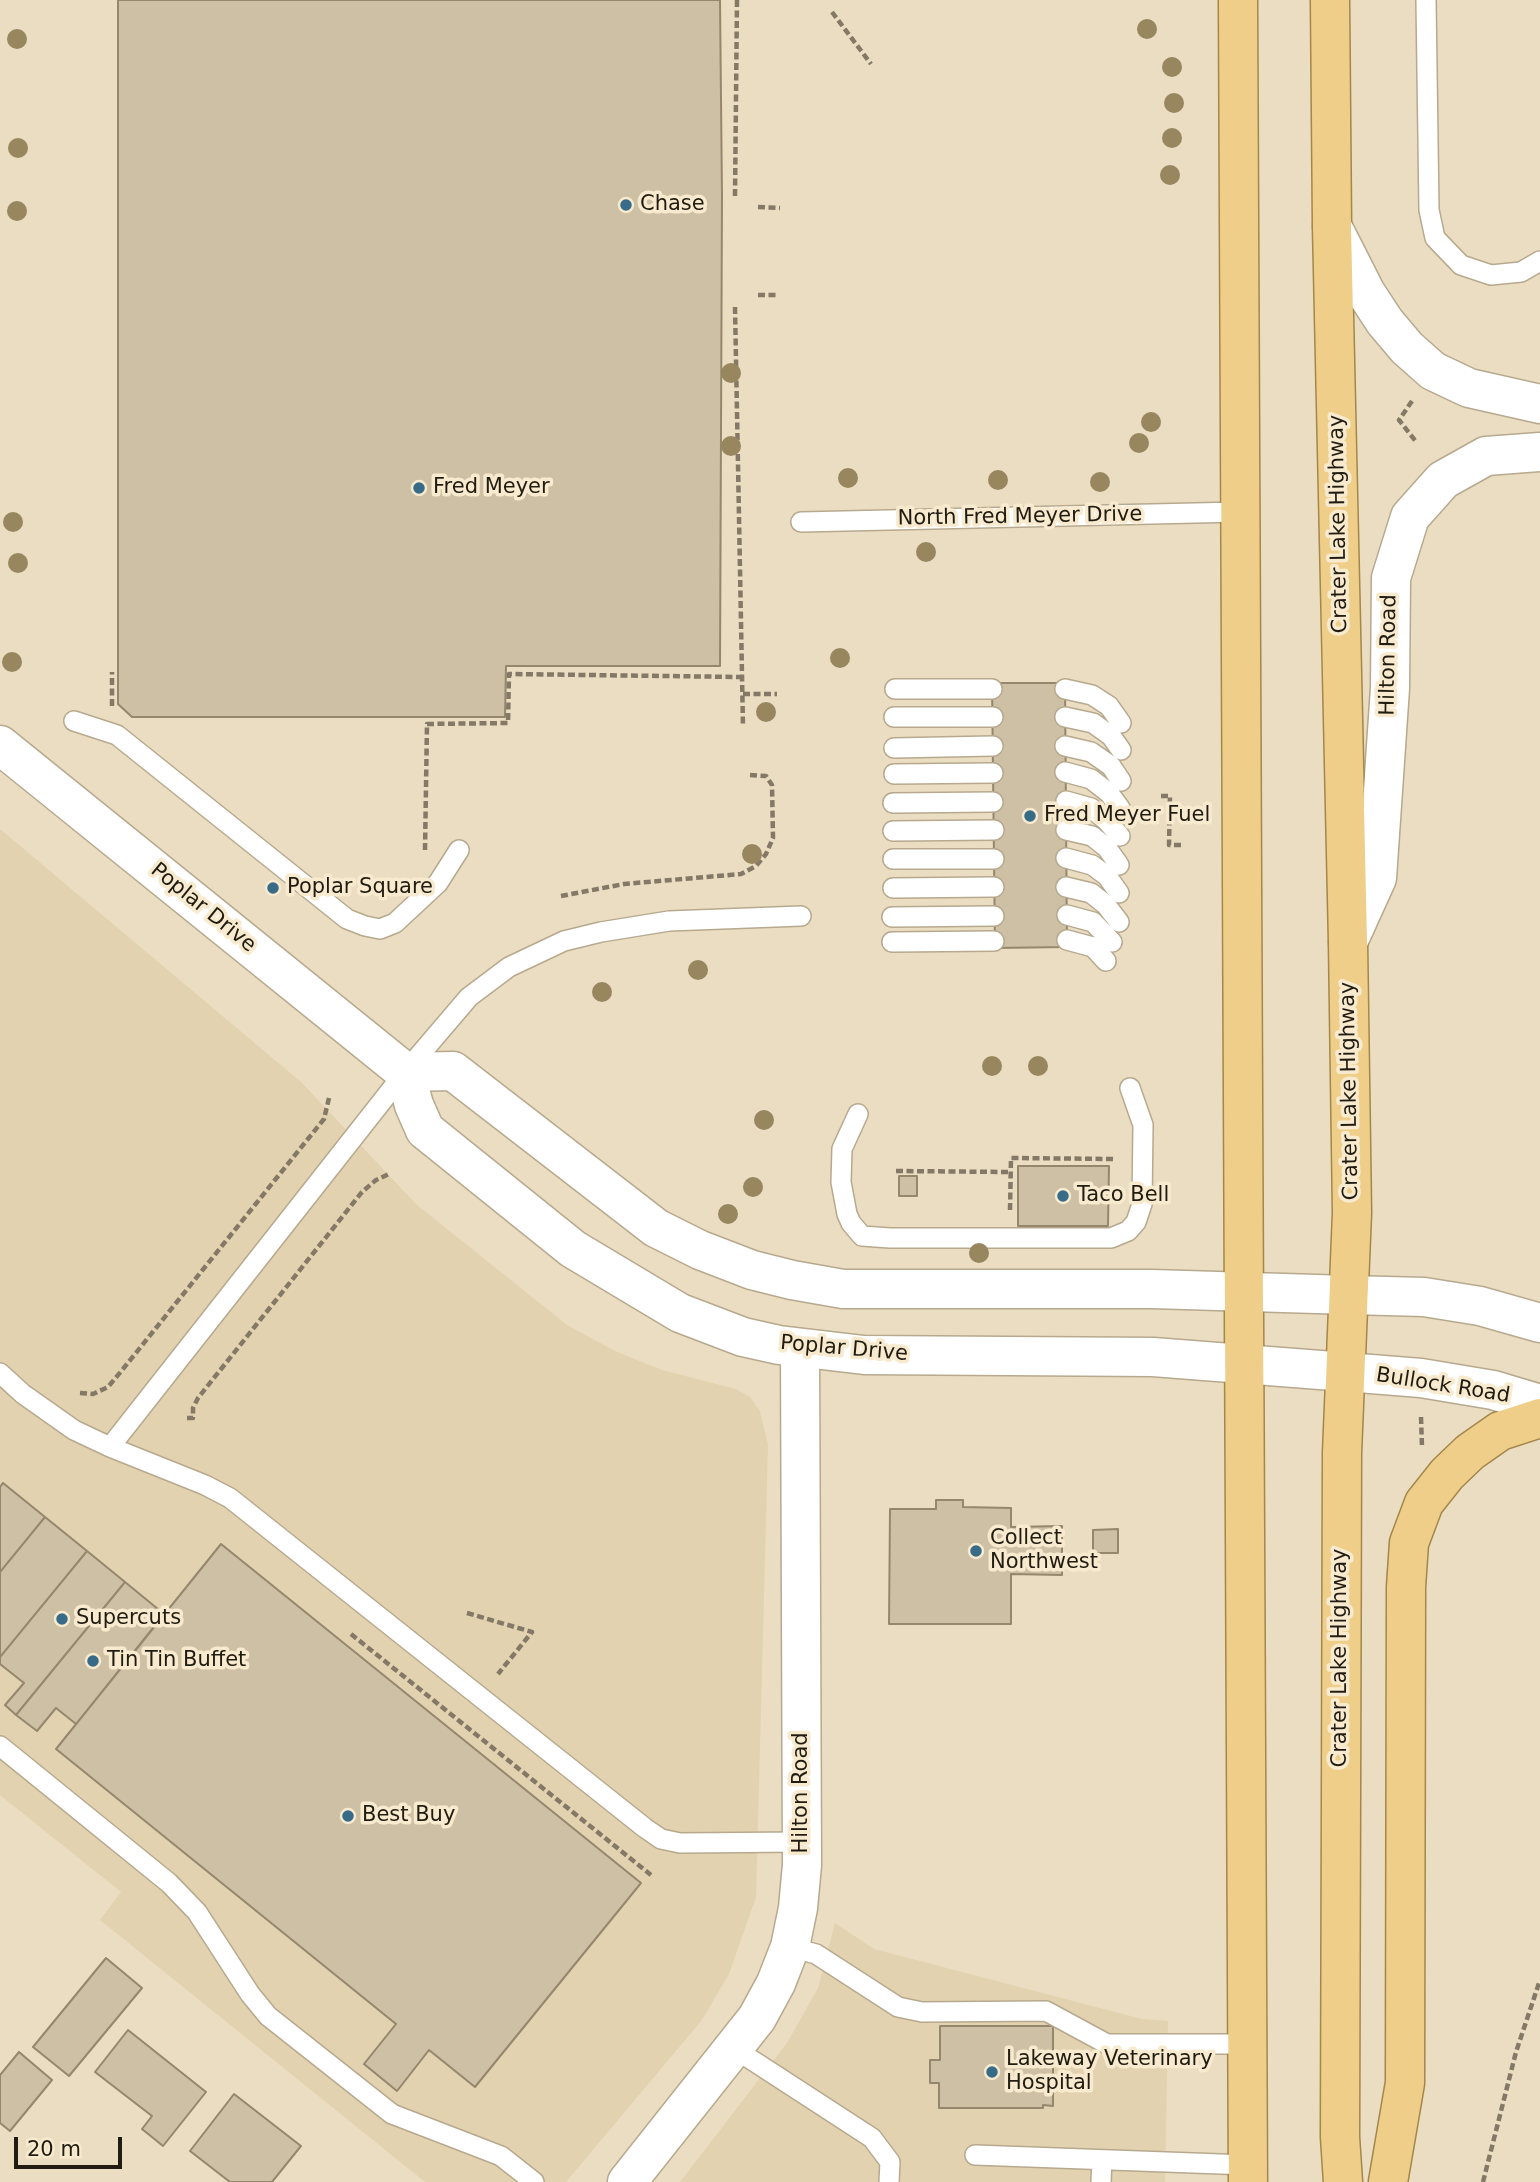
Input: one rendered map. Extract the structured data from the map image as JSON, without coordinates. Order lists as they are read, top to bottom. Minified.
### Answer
{"streets":{"highway":["Crater Lake Highway"],"main road":["Hilton Road","Poplar Drive","Bullock Road"],"lane":["North Fred Meyer Drive"]},"crossings":[["Crater Lake Highway","Hilton Road"],["Crater Lake Highway","Poplar Drive"],["Crater Lake Highway","Bullock Road"],["Hilton Road","Poplar Drive"],["Poplar Drive","Bullock Road"]],"places":["Chase","Fred Meyer","Fred Meyer Fuel","Poplar Square","Taco Bell","Collect Northwest","Supercuts","Tin Tin Buffet","Best Buy","Lakeway Veterinary Hospital"],"scale_bar":"20 m"}
